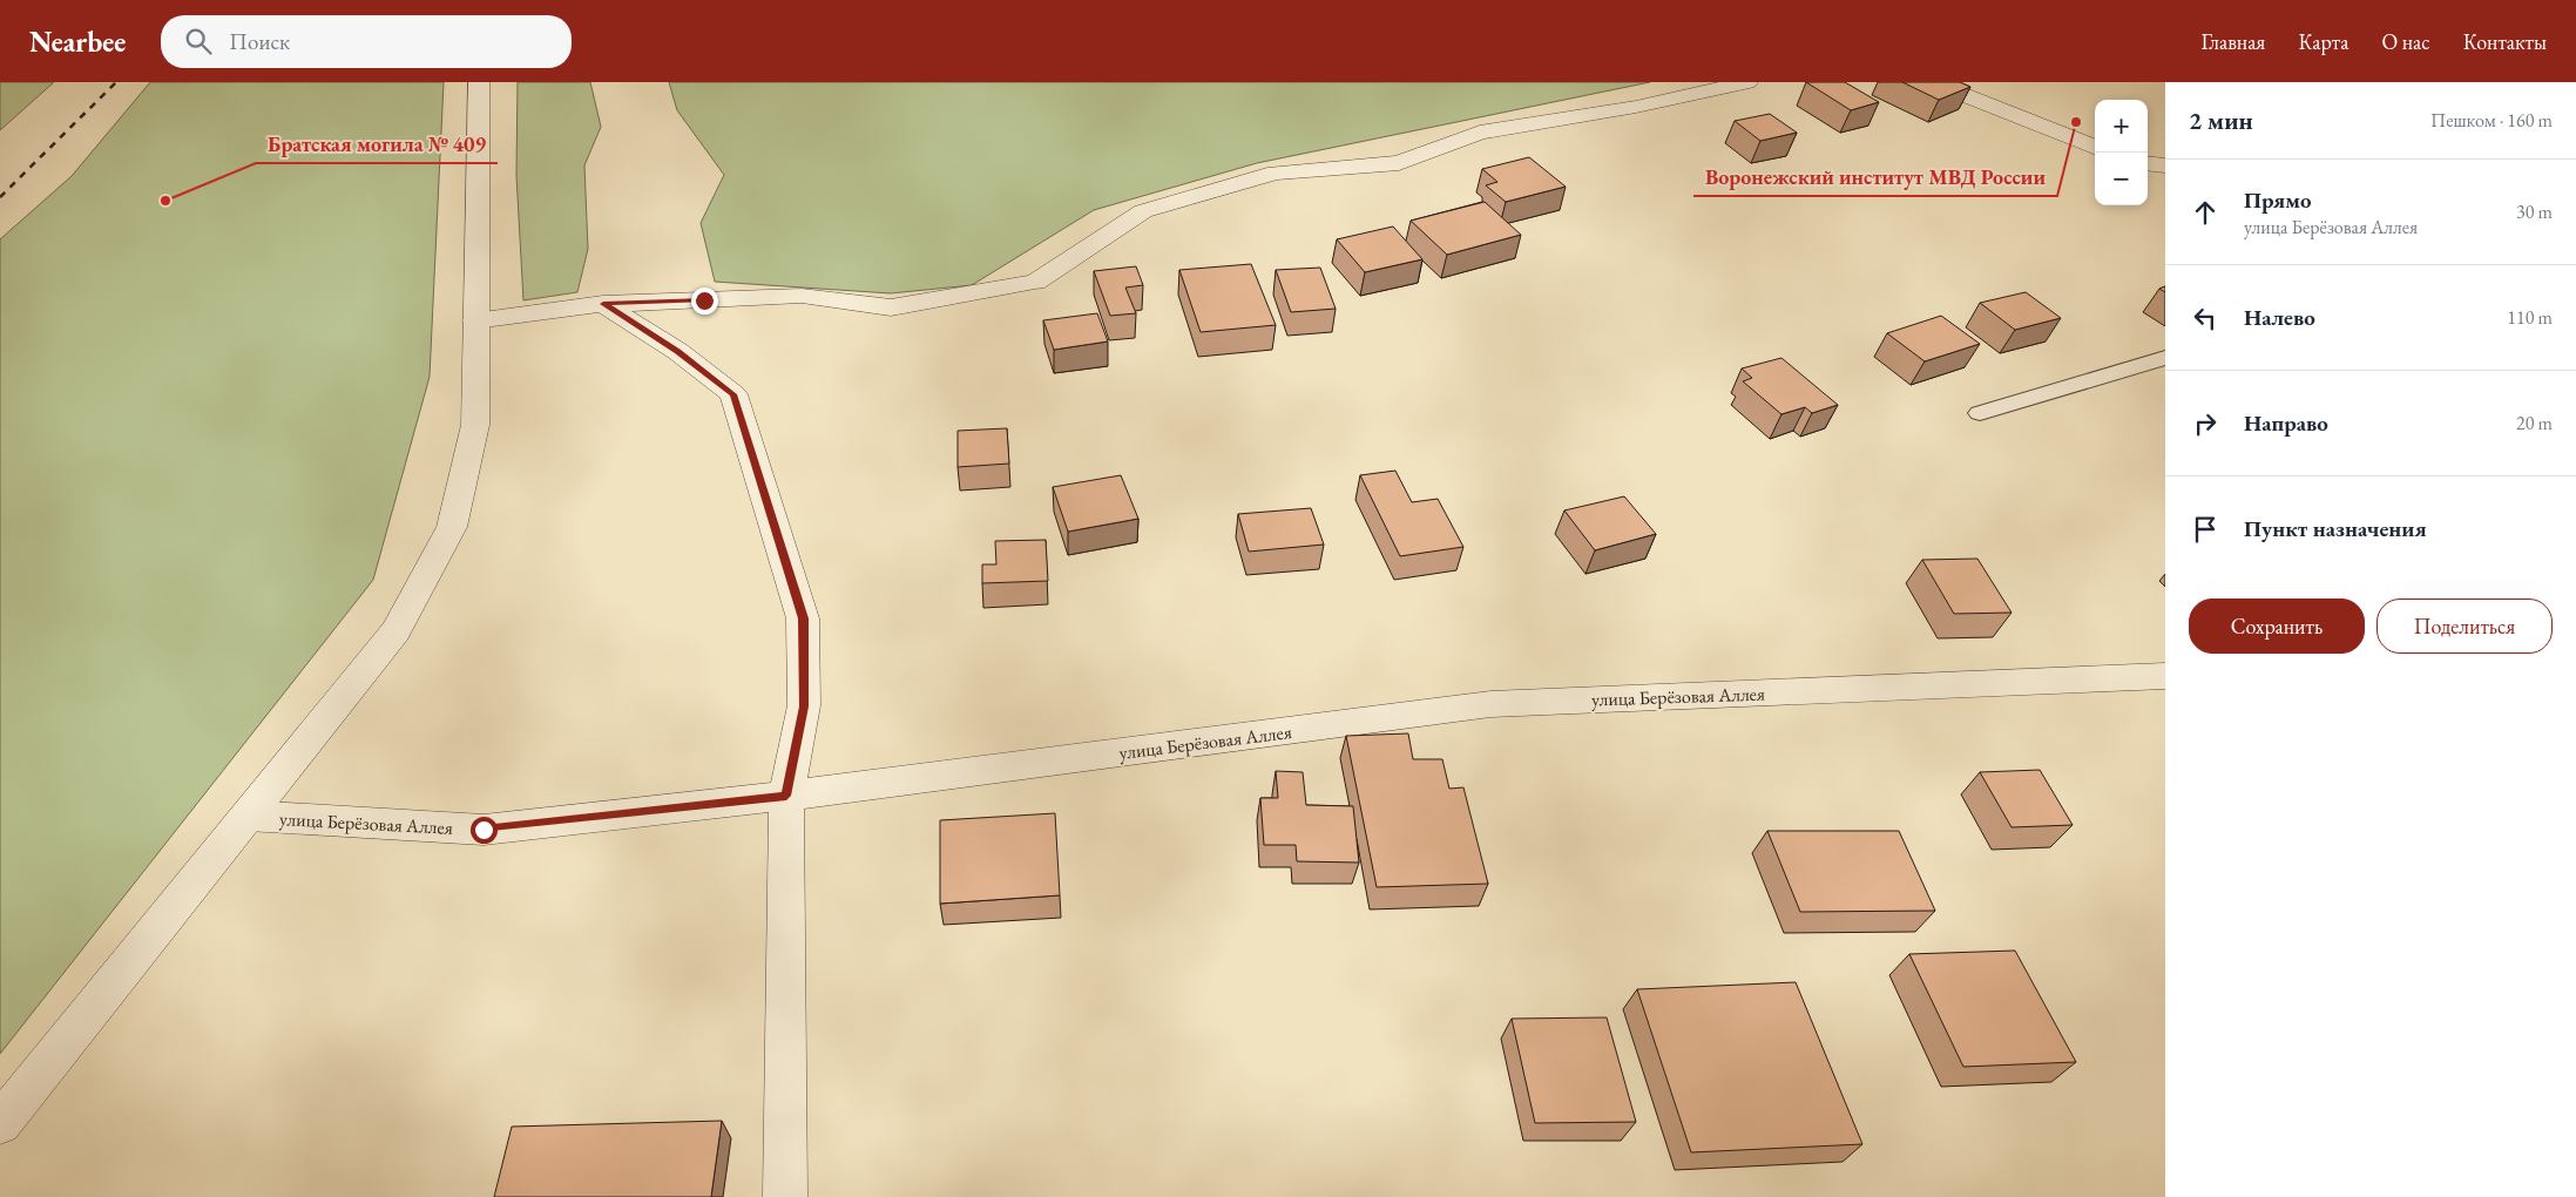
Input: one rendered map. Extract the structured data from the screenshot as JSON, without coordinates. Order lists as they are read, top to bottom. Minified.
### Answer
{"streets":{"street":["улица Берёзовая Аллея"]},"places":["Воронежский институт МВД России","Братская могила № 409"],"page":{"header":"Nearbee","search":"Поиск","nav":["Главная","Карта","О нас","Контакты"],"heading":["2 мин","Пешком · 160 m"],"map_buttons":["+","−"],"list":[["Прямо","улица Берёзовая Аллея","30 m"],["Налево","110 m"],["Направо","20 m"],"Пункт назначения"],"buttons":["Сохранить","Поделиться"]}}
